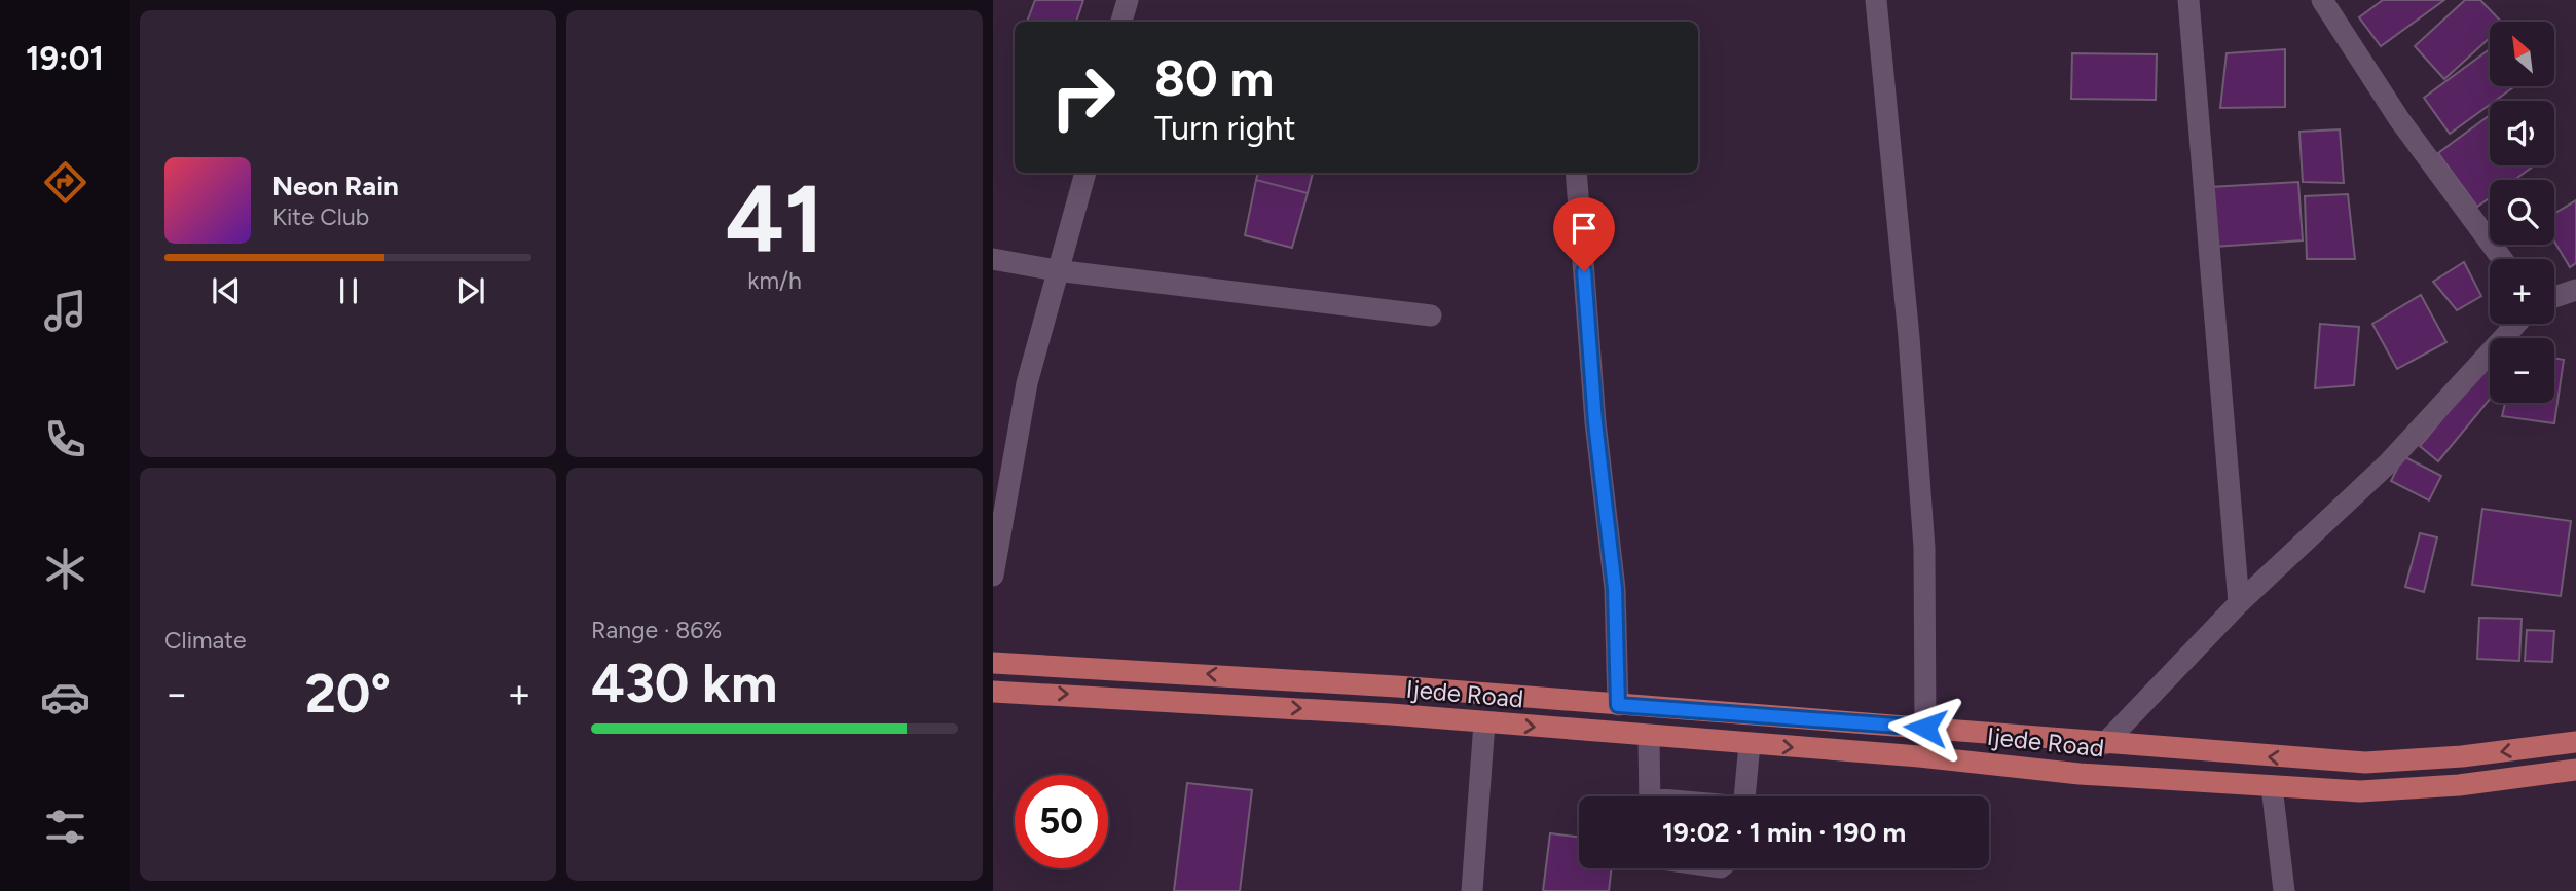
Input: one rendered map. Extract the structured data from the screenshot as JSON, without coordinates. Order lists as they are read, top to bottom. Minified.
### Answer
{"streets":{"main road":["Ijede Road"]},"north":"top left","page":{"tabs":"19:01","tile":[["41","km/h"],"Climate",["Range · 86%","430 km"]],"map_buttons":["+","−"],"turn":["80 m","Turn right"],"song":["Neon Rain","Kite Club"],"heat":["−","20°","+"],"limit":"50","trip":"19:02 · 1 min · 190 m"}}
